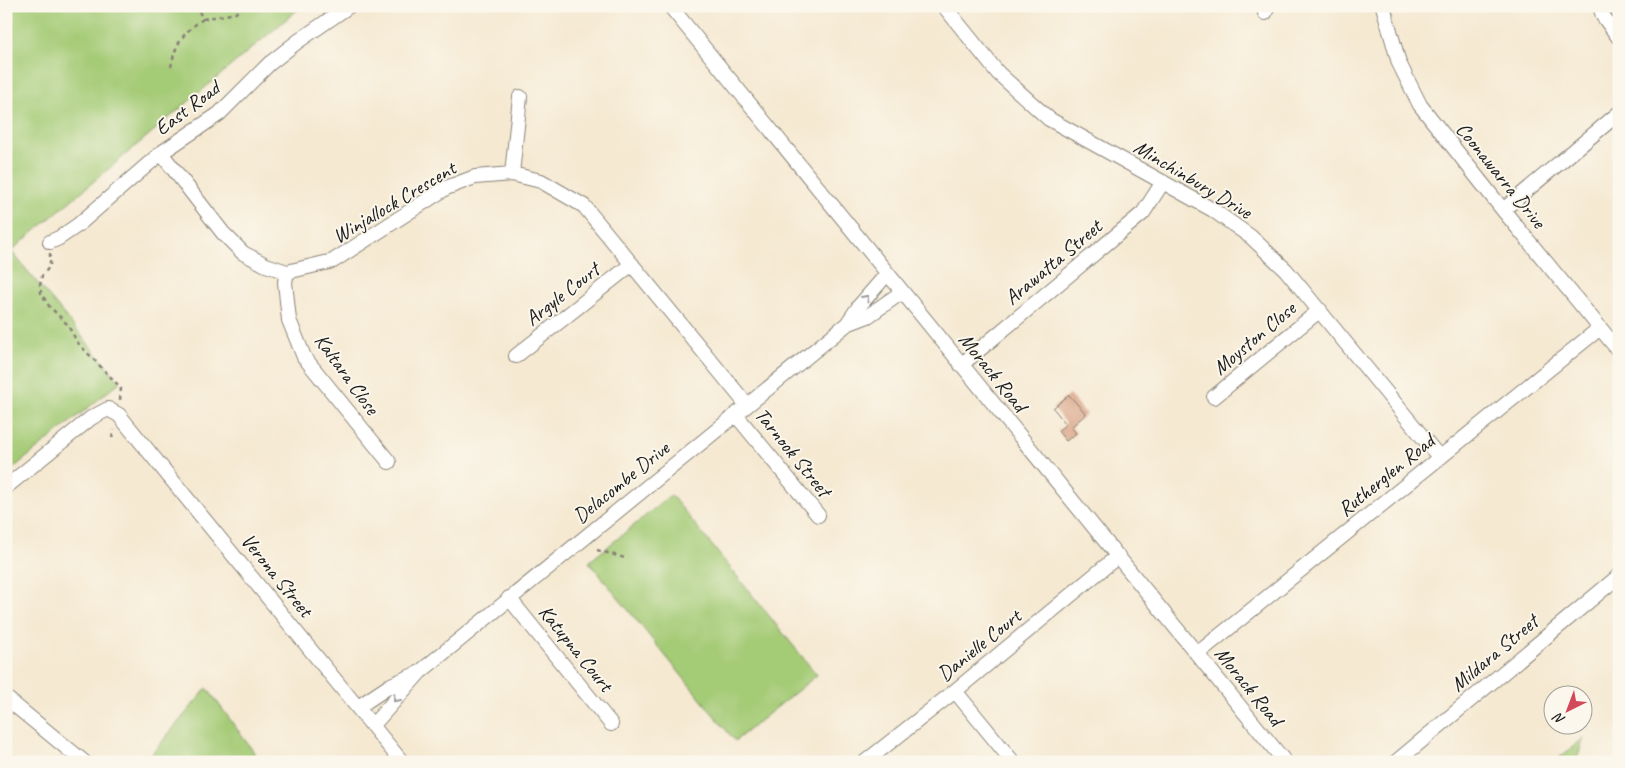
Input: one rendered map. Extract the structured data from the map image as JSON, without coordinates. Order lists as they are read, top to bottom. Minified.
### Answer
{"streets":{"street":["East Road","Coonawarra Drive","Minchinbury Drive","Winjallock Crescent","Arawatta Street","Argyle Court","Moyston Close","Morack Road","Kaltara Close","Tarnook Street","Rutherglen Road","Delacombe Drive","Verona Street","Danielle Court","Katupna Court","Mildara Street"]},"crossings":[["Coonawarra Drive","Rutherglen Road"],["Minchinbury Drive","Arawatta Street"],["Minchinbury Drive","Moyston Close"],["Minchinbury Drive","Rutherglen Road"],["Winjallock Crescent","Argyle Court"],["Winjallock Crescent","Kaltara Close"],["Winjallock Crescent","Delacombe Drive"],["Arawatta Street","Morack Road"],["Morack Road","Rutherglen Road"],["Morack Road","Delacombe Drive"],["Morack Road","Danielle Court"],["Tarnook Street","Delacombe Drive"],["Delacombe Drive","Verona Street"],["Delacombe Drive","Katupna Court"]],"north":"bottom left"}
